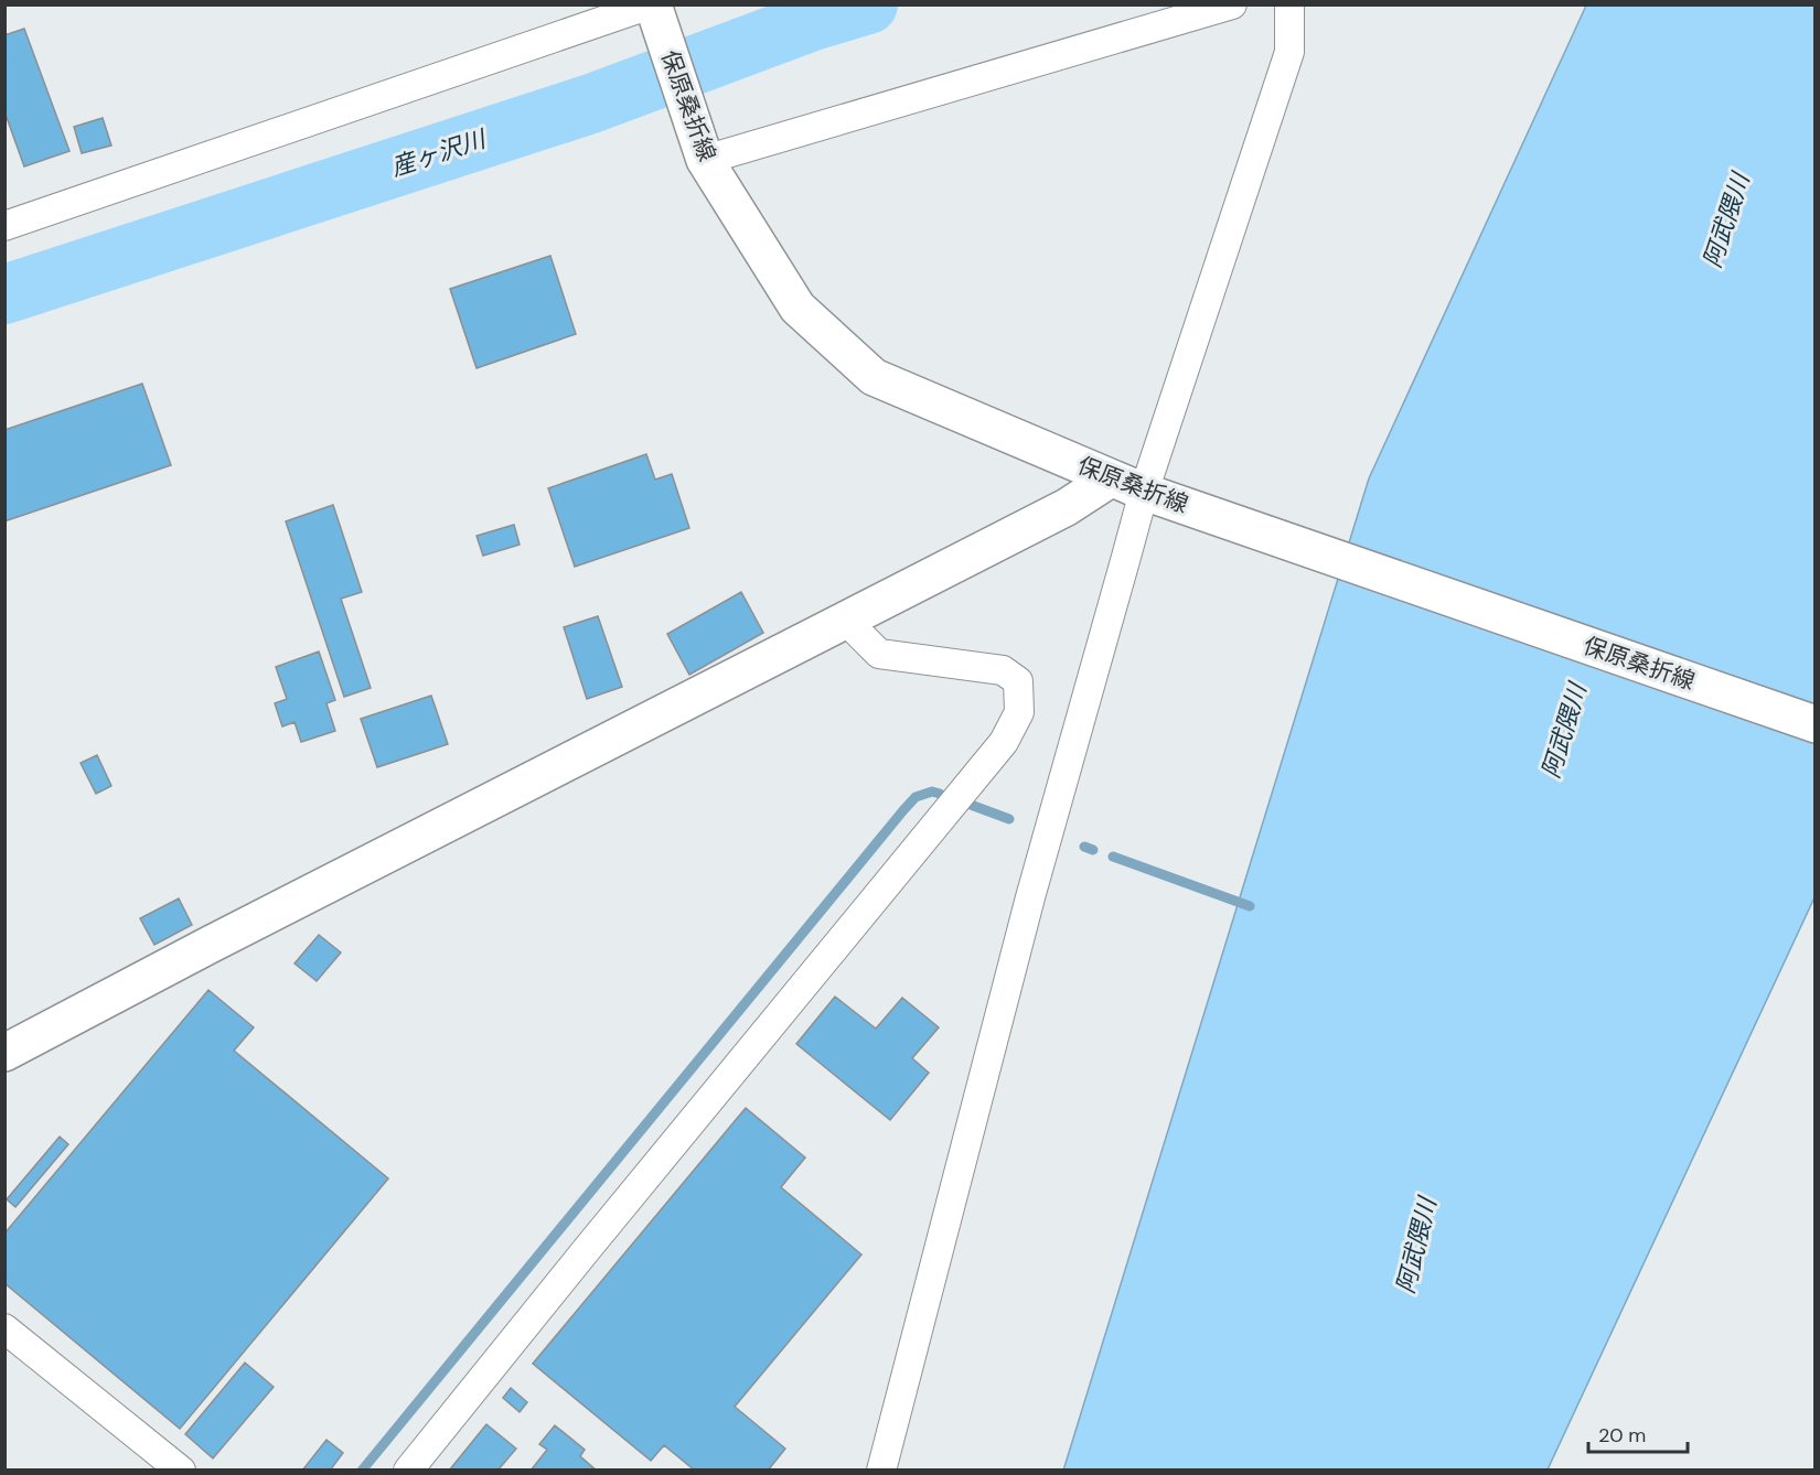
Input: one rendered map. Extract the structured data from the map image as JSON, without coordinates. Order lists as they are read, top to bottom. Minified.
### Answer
{"streets":{"main road":["保原桑折線"]},"water":["産ヶ沢川","阿武隈川"],"scale_bar":"20 m"}
